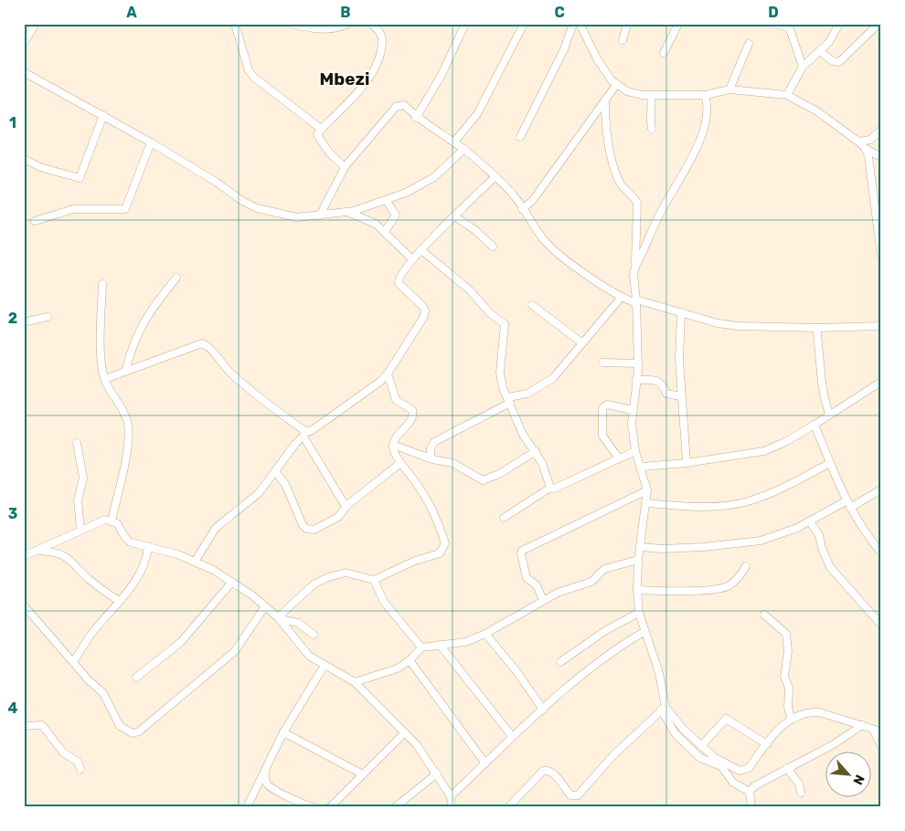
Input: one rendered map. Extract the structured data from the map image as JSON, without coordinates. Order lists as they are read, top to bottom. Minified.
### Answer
{"districts":["Mbezi"],"north":"bottom right","grid":{"columns":["A","B","C","D"],"rows":["1","2","3","4"]}}
